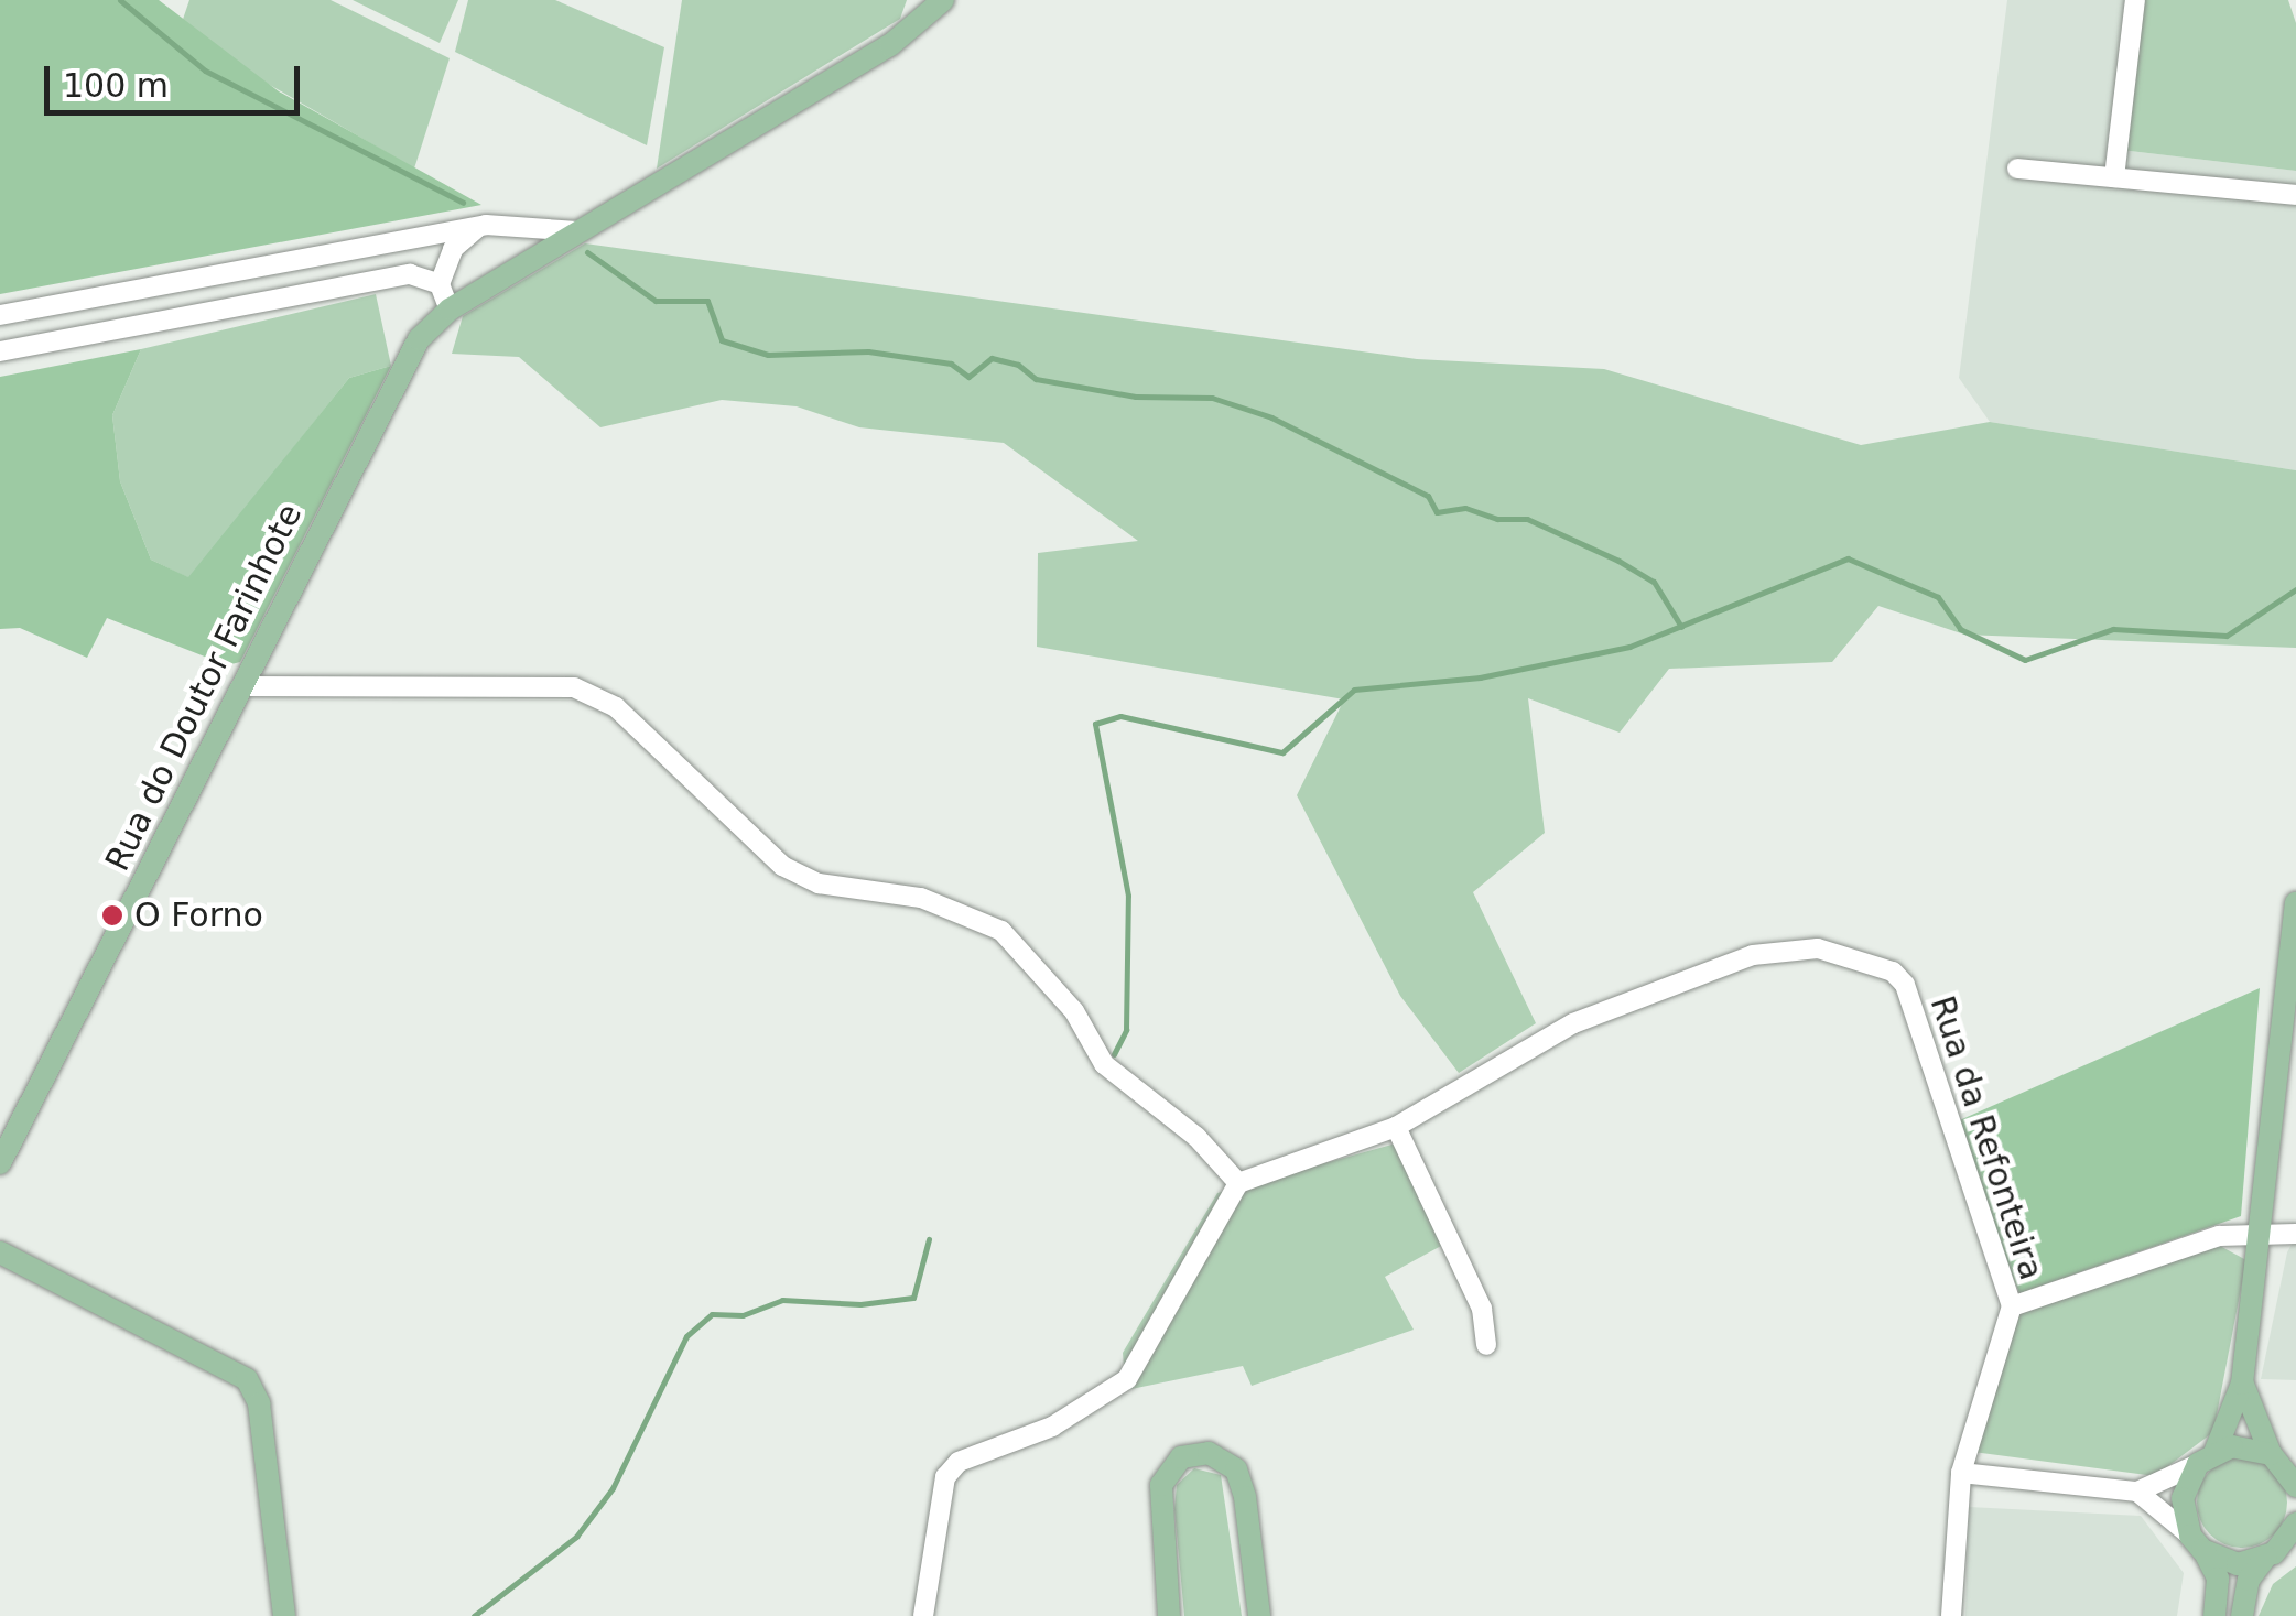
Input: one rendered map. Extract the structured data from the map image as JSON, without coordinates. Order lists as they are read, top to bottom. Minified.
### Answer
{"streets":{"main road":["Rua do Doutor Farinhote"],"street":["Rua da Refonteira"]},"places":["O Forno"],"scale_bar":"100 m"}
